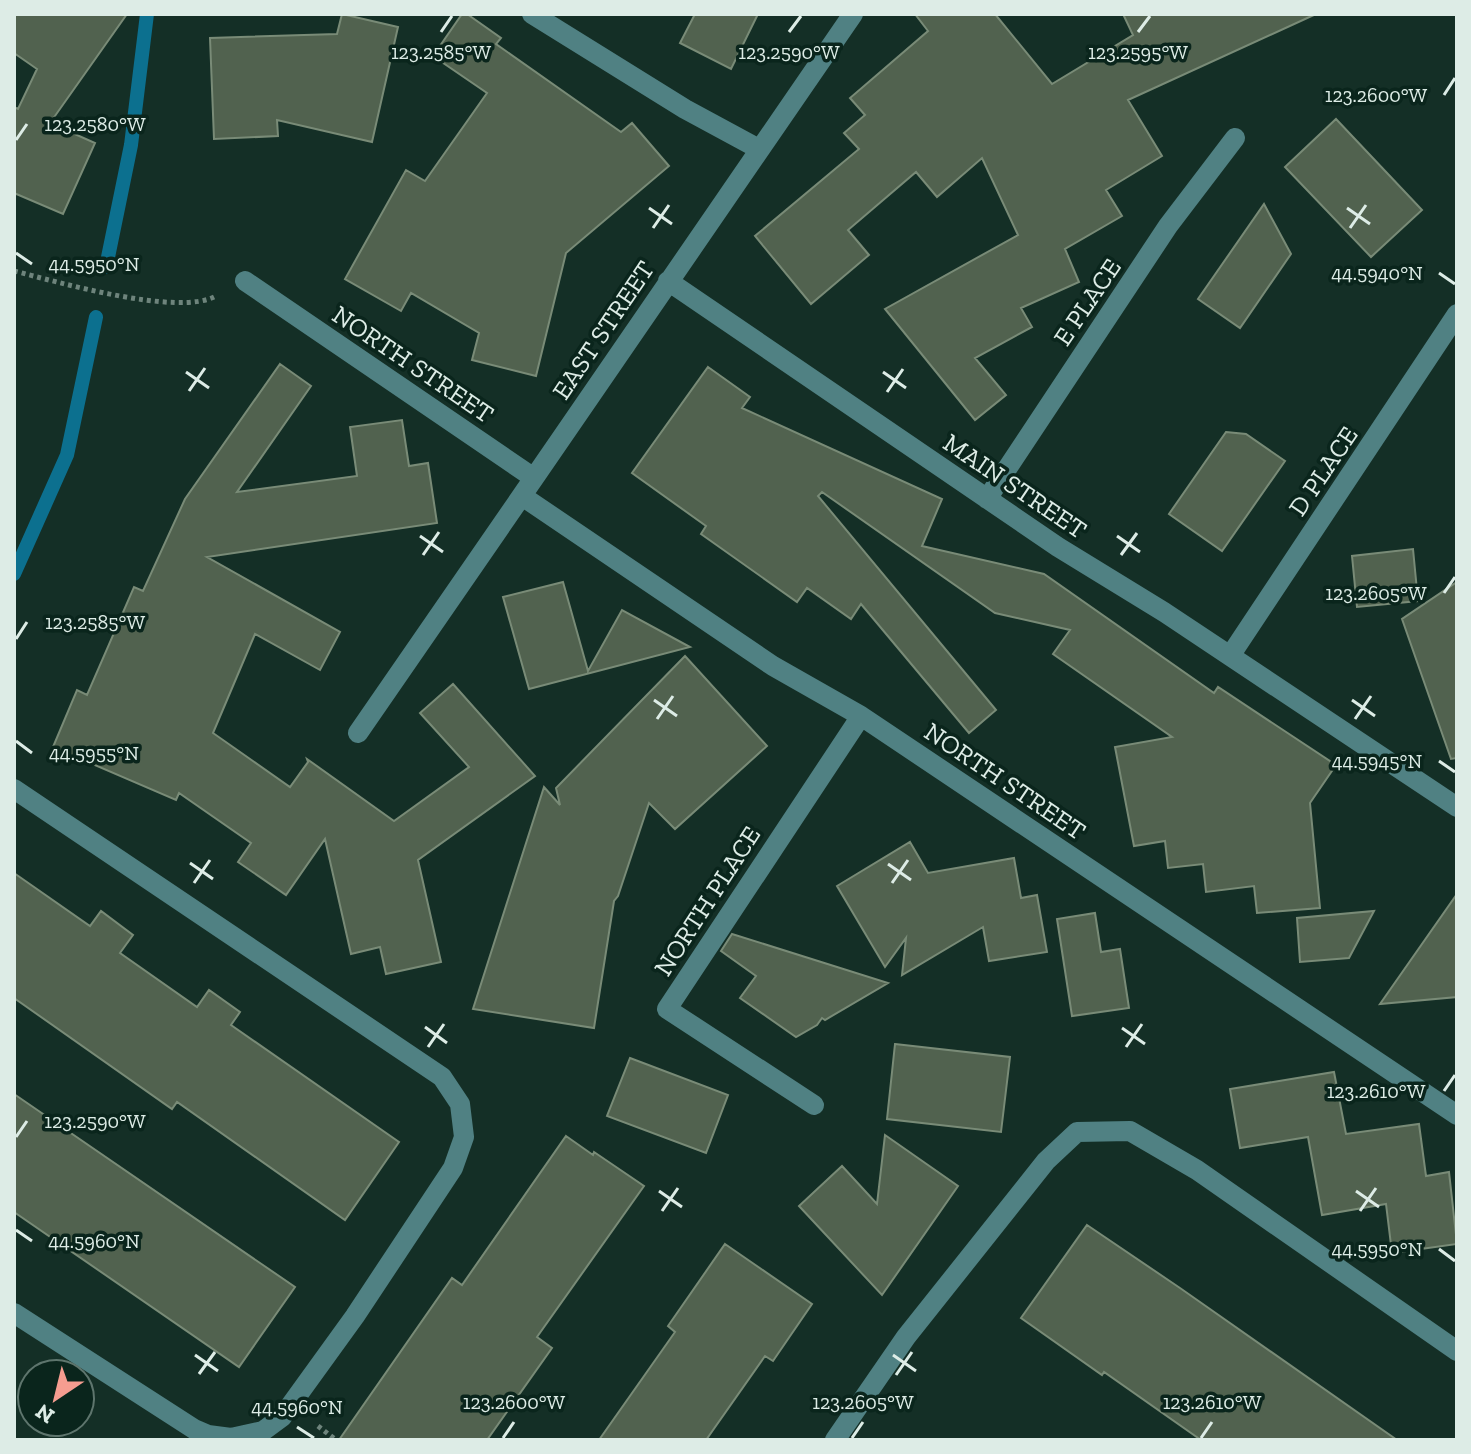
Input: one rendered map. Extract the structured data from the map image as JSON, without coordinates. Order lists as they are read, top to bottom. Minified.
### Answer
{"streets":{"street":["E PLACE","EAST STREET","NORTH STREET","D PLACE","MAIN STREET","NORTH PLACE"]},"crossings":[["E PLACE","MAIN STREET"],["EAST STREET","NORTH STREET"],["EAST STREET","MAIN STREET"],["NORTH STREET","NORTH PLACE"],["D PLACE","MAIN STREET"]],"north":"bottom left","coordinates":["123.2585°W","123.2590°W","123.2595°W","123.2600°W","123.2580°W","44.5950°N","44.5940°N","123.2605°W","44.5955°N","44.5945°N","123.2610°W","44.5960°N"]}
